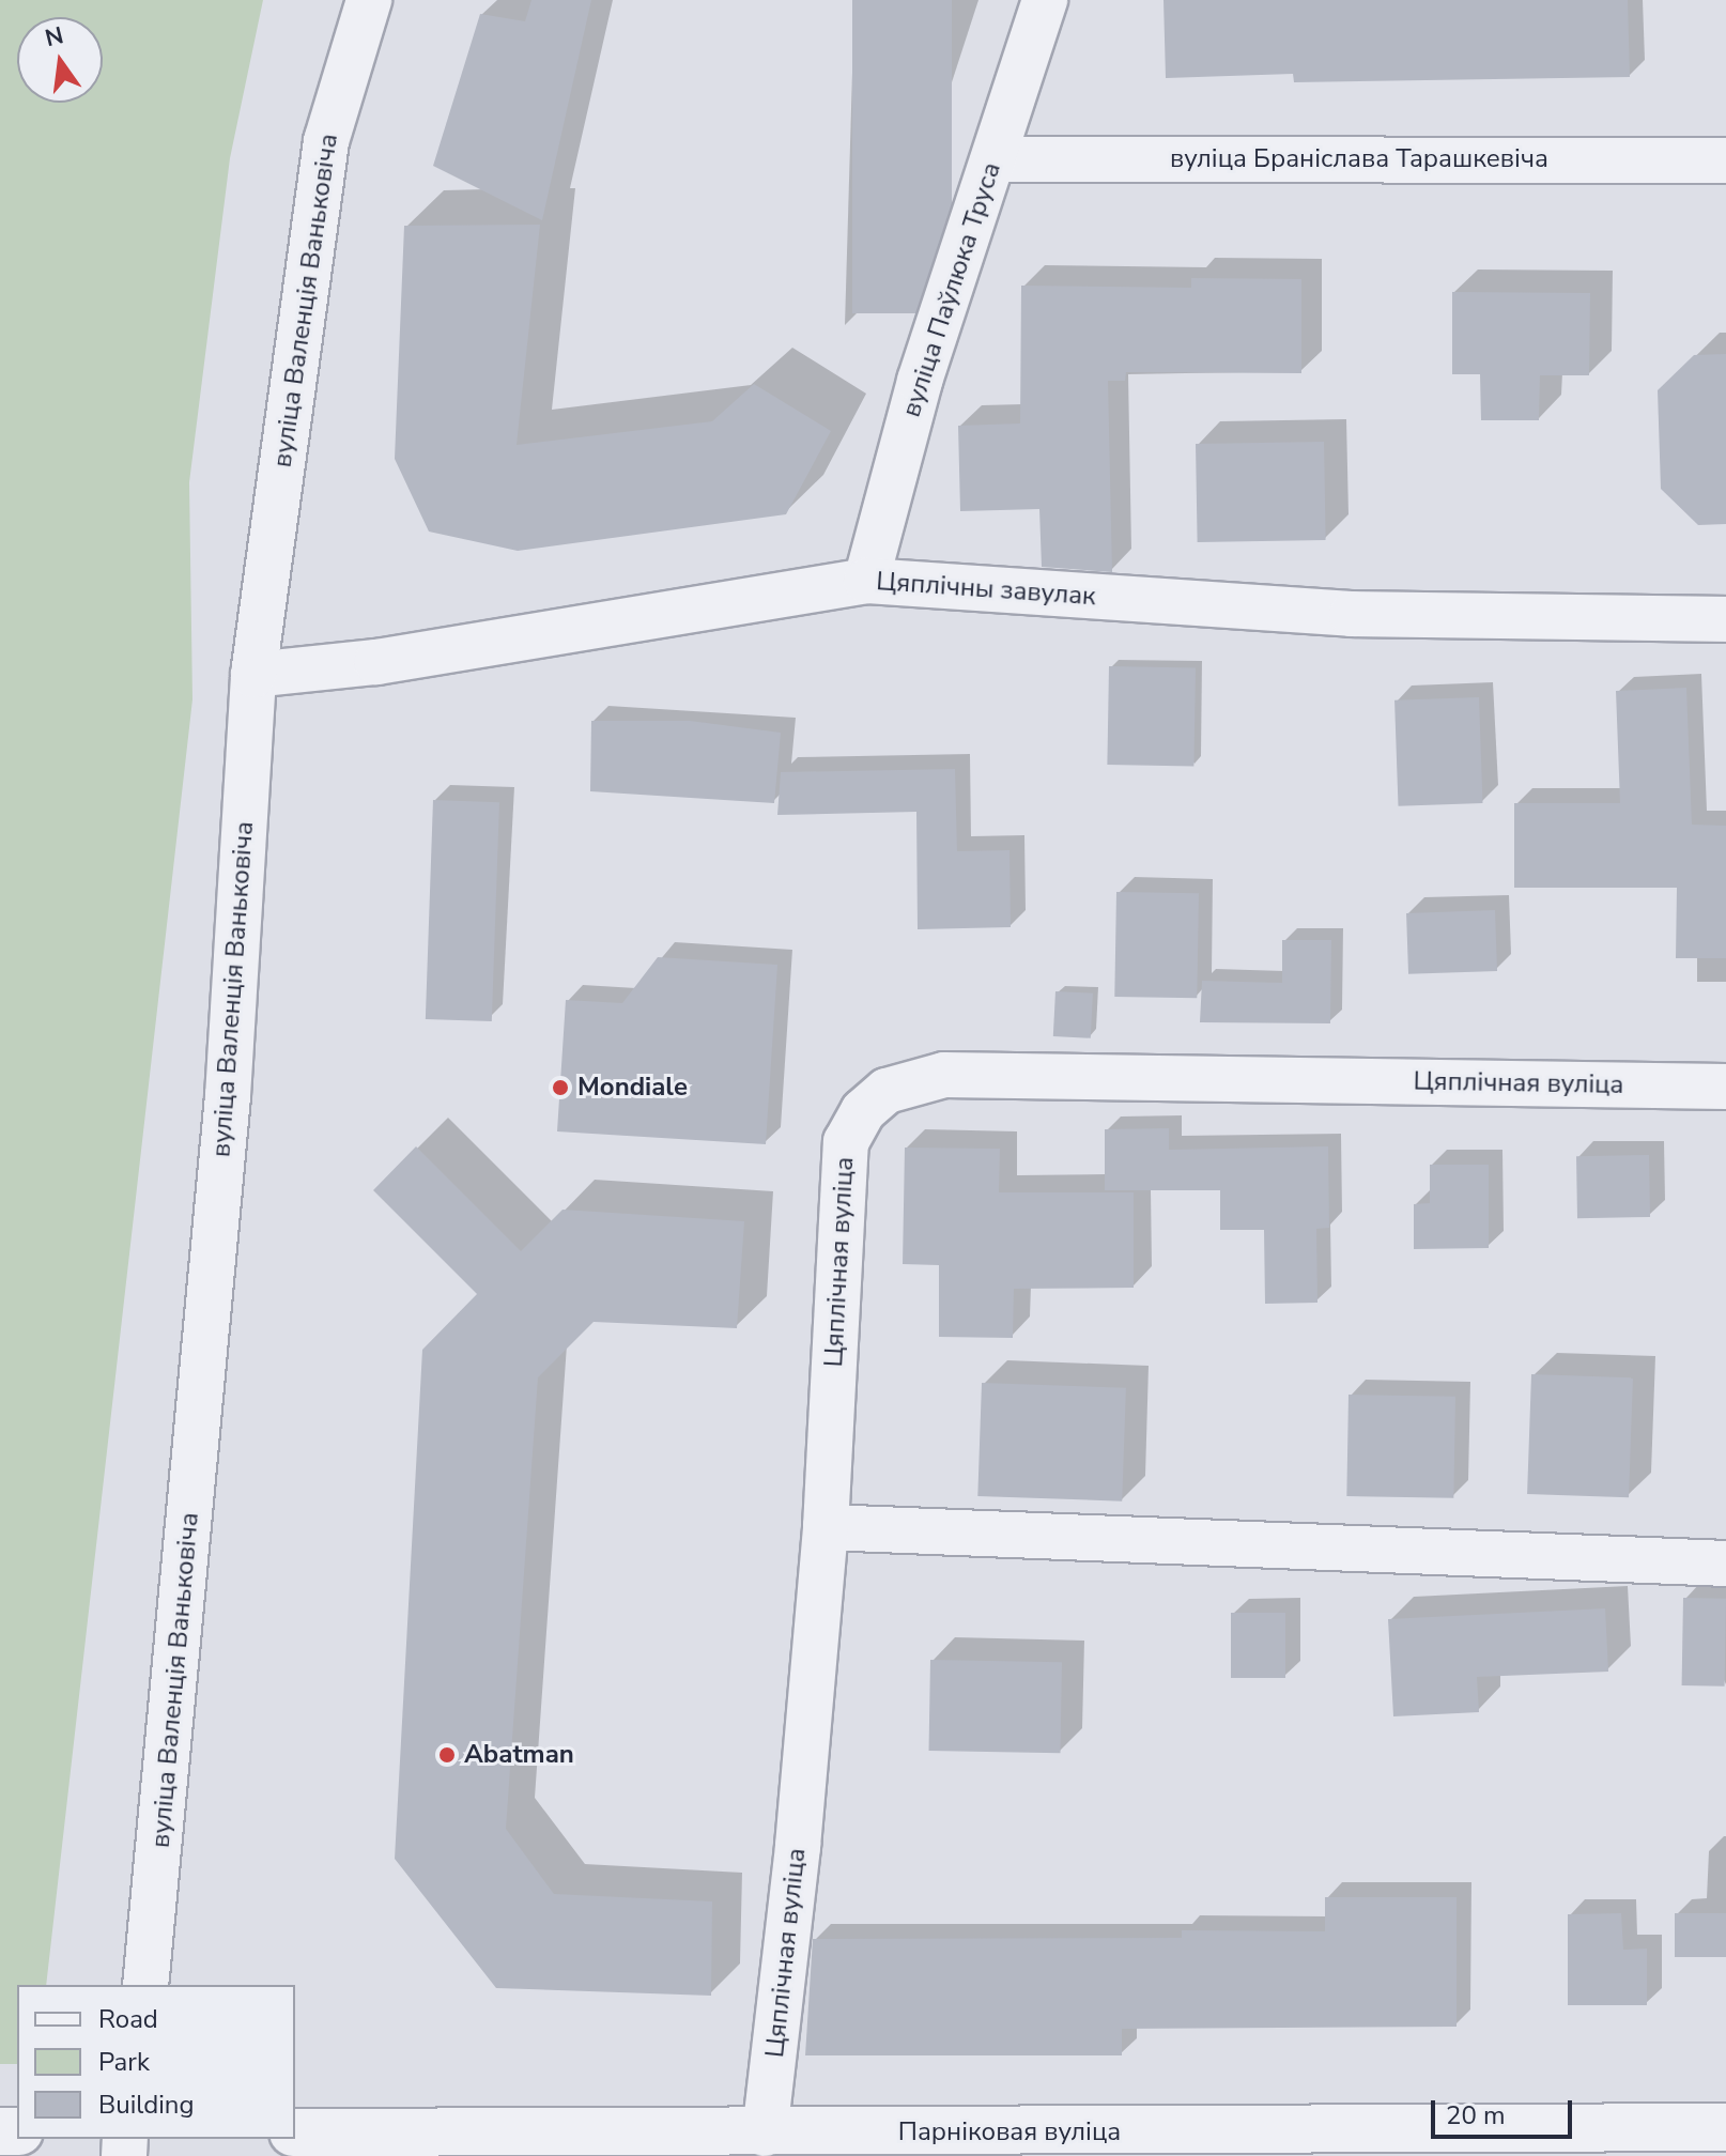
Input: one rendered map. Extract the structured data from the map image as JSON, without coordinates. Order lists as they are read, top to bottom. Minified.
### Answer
{"streets":{"street":["вуліца Браніслава Тарашкевіча","вуліца Паўлюка Труса","вуліца Валенція Ваньковіча","Цяплічны завулак","Цяплічная вуліца","Парніковая вуліца"]},"crossings":[["вуліца Браніслава Тарашкевіча","вуліца Паўлюка Труса"],["вуліца Паўлюка Труса","Цяплічны завулак"],["вуліца Валенція Ваньковіча","Цяплічны завулак"],["Цяплічная вуліца","Парніковая вуліца"]],"places":["Mondiale","Abatman"],"legend":["Road","Park","Building"],"scale_bar":"20 m","north":"top"}
